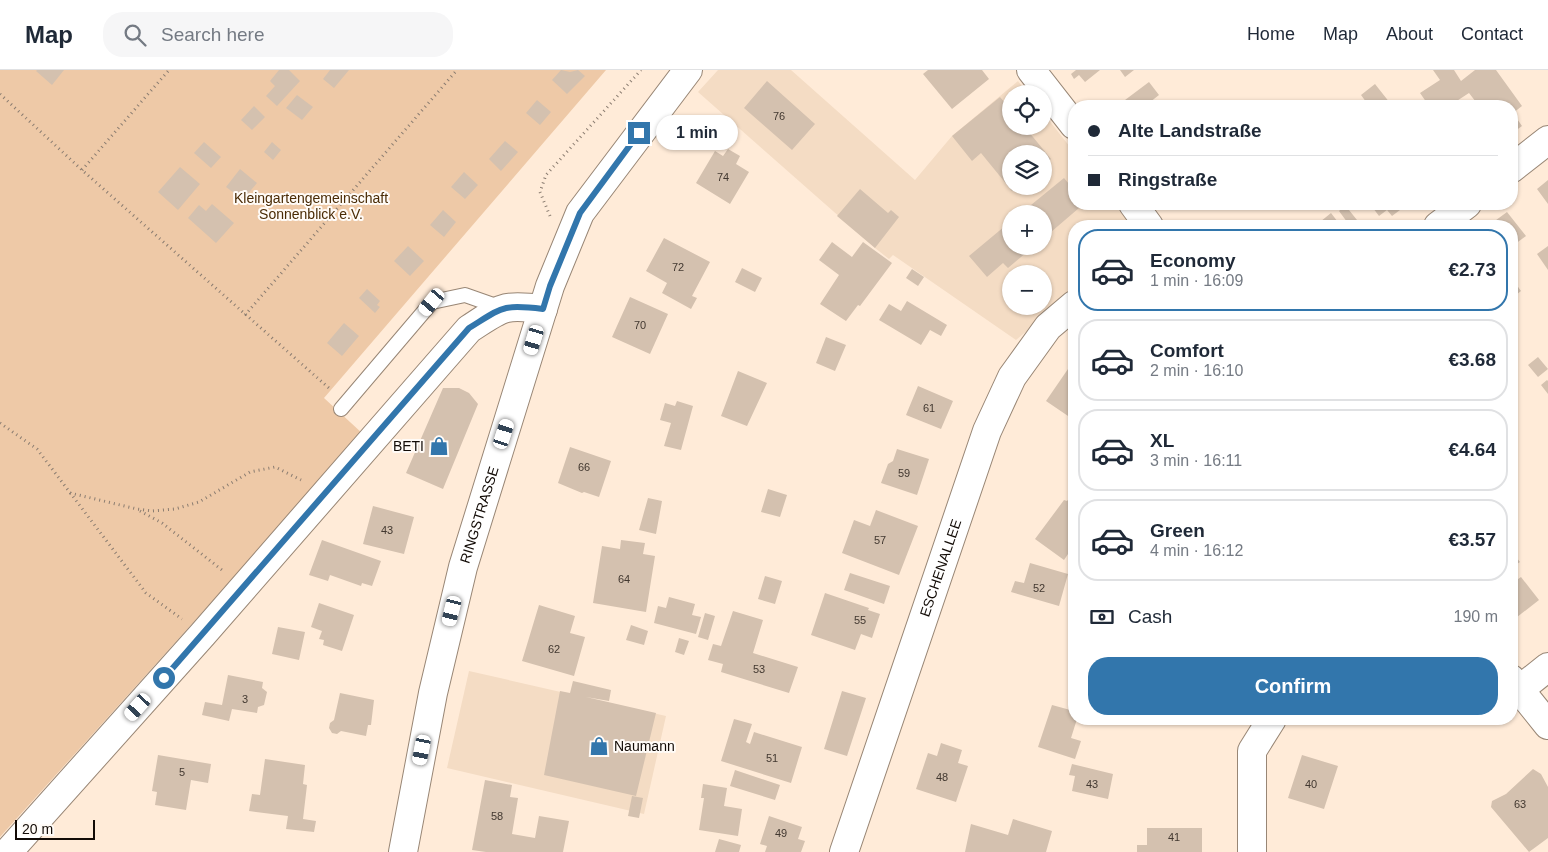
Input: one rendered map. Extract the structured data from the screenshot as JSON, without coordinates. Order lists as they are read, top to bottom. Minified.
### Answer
{"streets":{"street":["RINGSTRASSE","ESCHENALLEE"]},"parks":["Kleingartengemeinschaft Sonnenblick e.V."],"places":{"shop":["BETI","Naumann"]},"house_numbers":["76","74","72","70","61","66","59","43","57","64","52","55","62","53","3","51","5","48","43","40","63","58","49","41"],"scale_bar":"20 m","page":{"header":"Map","search":"Search here","nav":["Home","Map","About","Contact"],"map_buttons":["+","−"],"banner":["Alte Landstraße","Ringstraße"],"bubble":"1 min","list":[{"name":"Economy","note":"1 min · 16:09","value":"€2.73"},{"name":"Comfort","note":"2 min · 16:10","value":"€3.68"},{"name":"XL","note":"3 min · 16:11","value":"€4.64"},{"name":"Green","note":"4 min · 16:12","value":"€3.57"}],"pay":["Cash","190 m"],"buttons":"Confirm","scale":"20 m"}}
